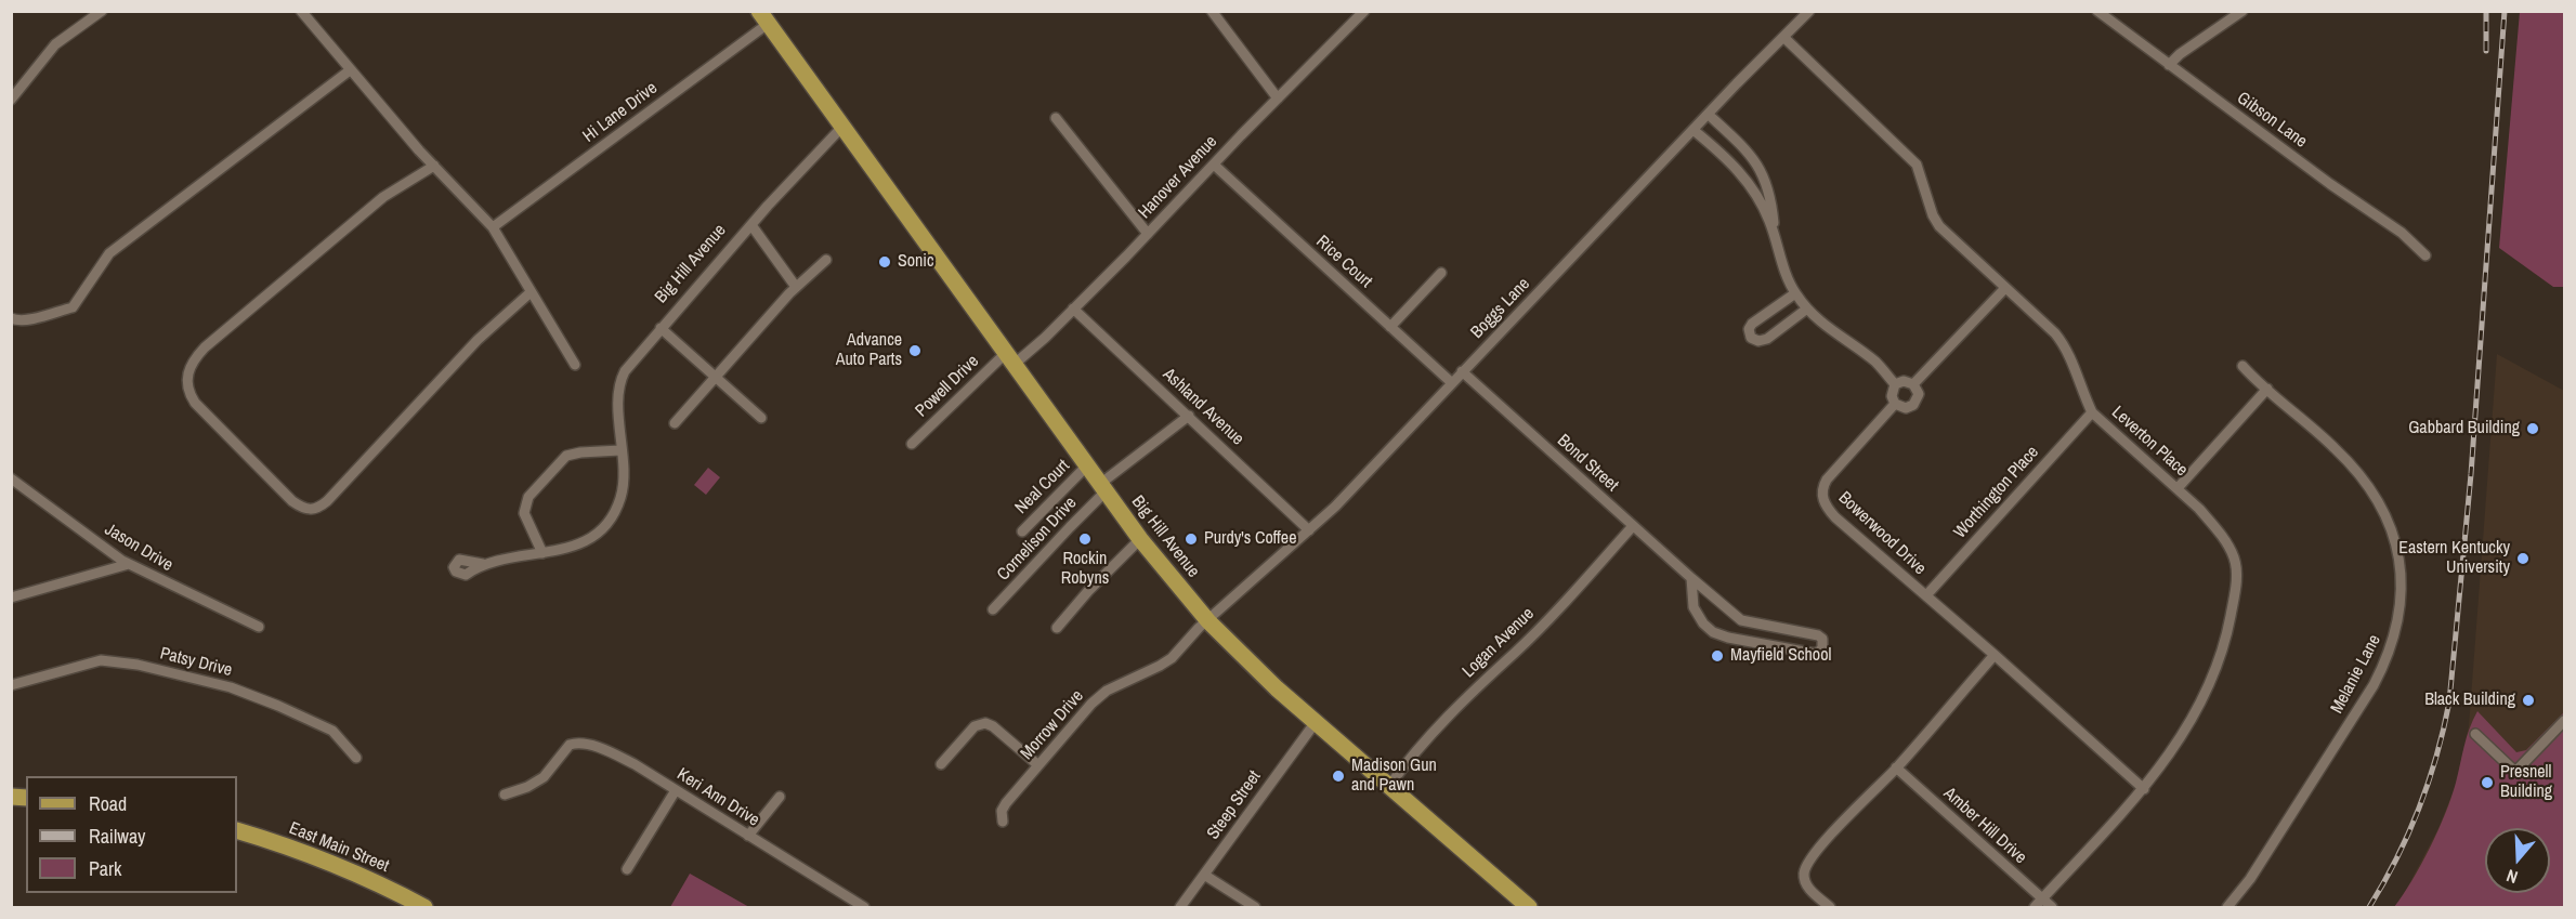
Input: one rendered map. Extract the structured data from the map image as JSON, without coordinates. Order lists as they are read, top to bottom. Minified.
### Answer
{"streets":{"main road":["Big Hill Avenue","East Main Street"],"street":["Hi Lane Drive","Gibson Lane","Hanover Avenue","Rice Court","Boggs Lane","Powell Drive","Ashland Avenue","Leverton Place","Bond Street","Neal Court","Worthington Place","Bowerwood Drive","Cornelison Drive","Jason Drive","Logan Avenue","Patsy Drive","Melanie Lane","Morrow Drive","Keri Ann Drive","Steep Street","Amber Hill Drive"]},"crossings":[["Hi Lane Drive","Big Hill Avenue"],["Hanover Avenue","Rice Court"],["Hanover Avenue","Big Hill Avenue"],["Hanover Avenue","Powell Drive"],["Hanover Avenue","Ashland Avenue"],["Rice Court","Boggs Lane"],["Big Hill Avenue","Boggs Lane"],["Big Hill Avenue","Powell Drive"],["Big Hill Avenue","Neal Court"],["Big Hill Avenue","Cornelison Drive"],["Big Hill Avenue","Logan Avenue"],["Big Hill Avenue","Morrow Drive"],["Big Hill Avenue","Steep Street"],["Boggs Lane","Ashland Avenue"],["Boggs Lane","Leverton Place"],["Boggs Lane","Bond Street"],["Boggs Lane","Morrow Drive"],["Ashland Avenue","Cornelison Drive"],["Leverton Place","Worthington Place"],["Leverton Place","Bowerwood Drive"],["Leverton Place","Amber Hill Drive"],["Bond Street","Logan Avenue"],["Worthington Place","Bowerwood Drive"]],"places":["Sonic","Advance Auto Parts","Gabbard Building","Rockin Robyns","Purdy's Coffee","Eastern Kentucky University","Mayfield School","Black Building","Madison Gun and Pawn","Presnell Building"],"legend":["Road","Railway","Park"],"north":"bottom"}
